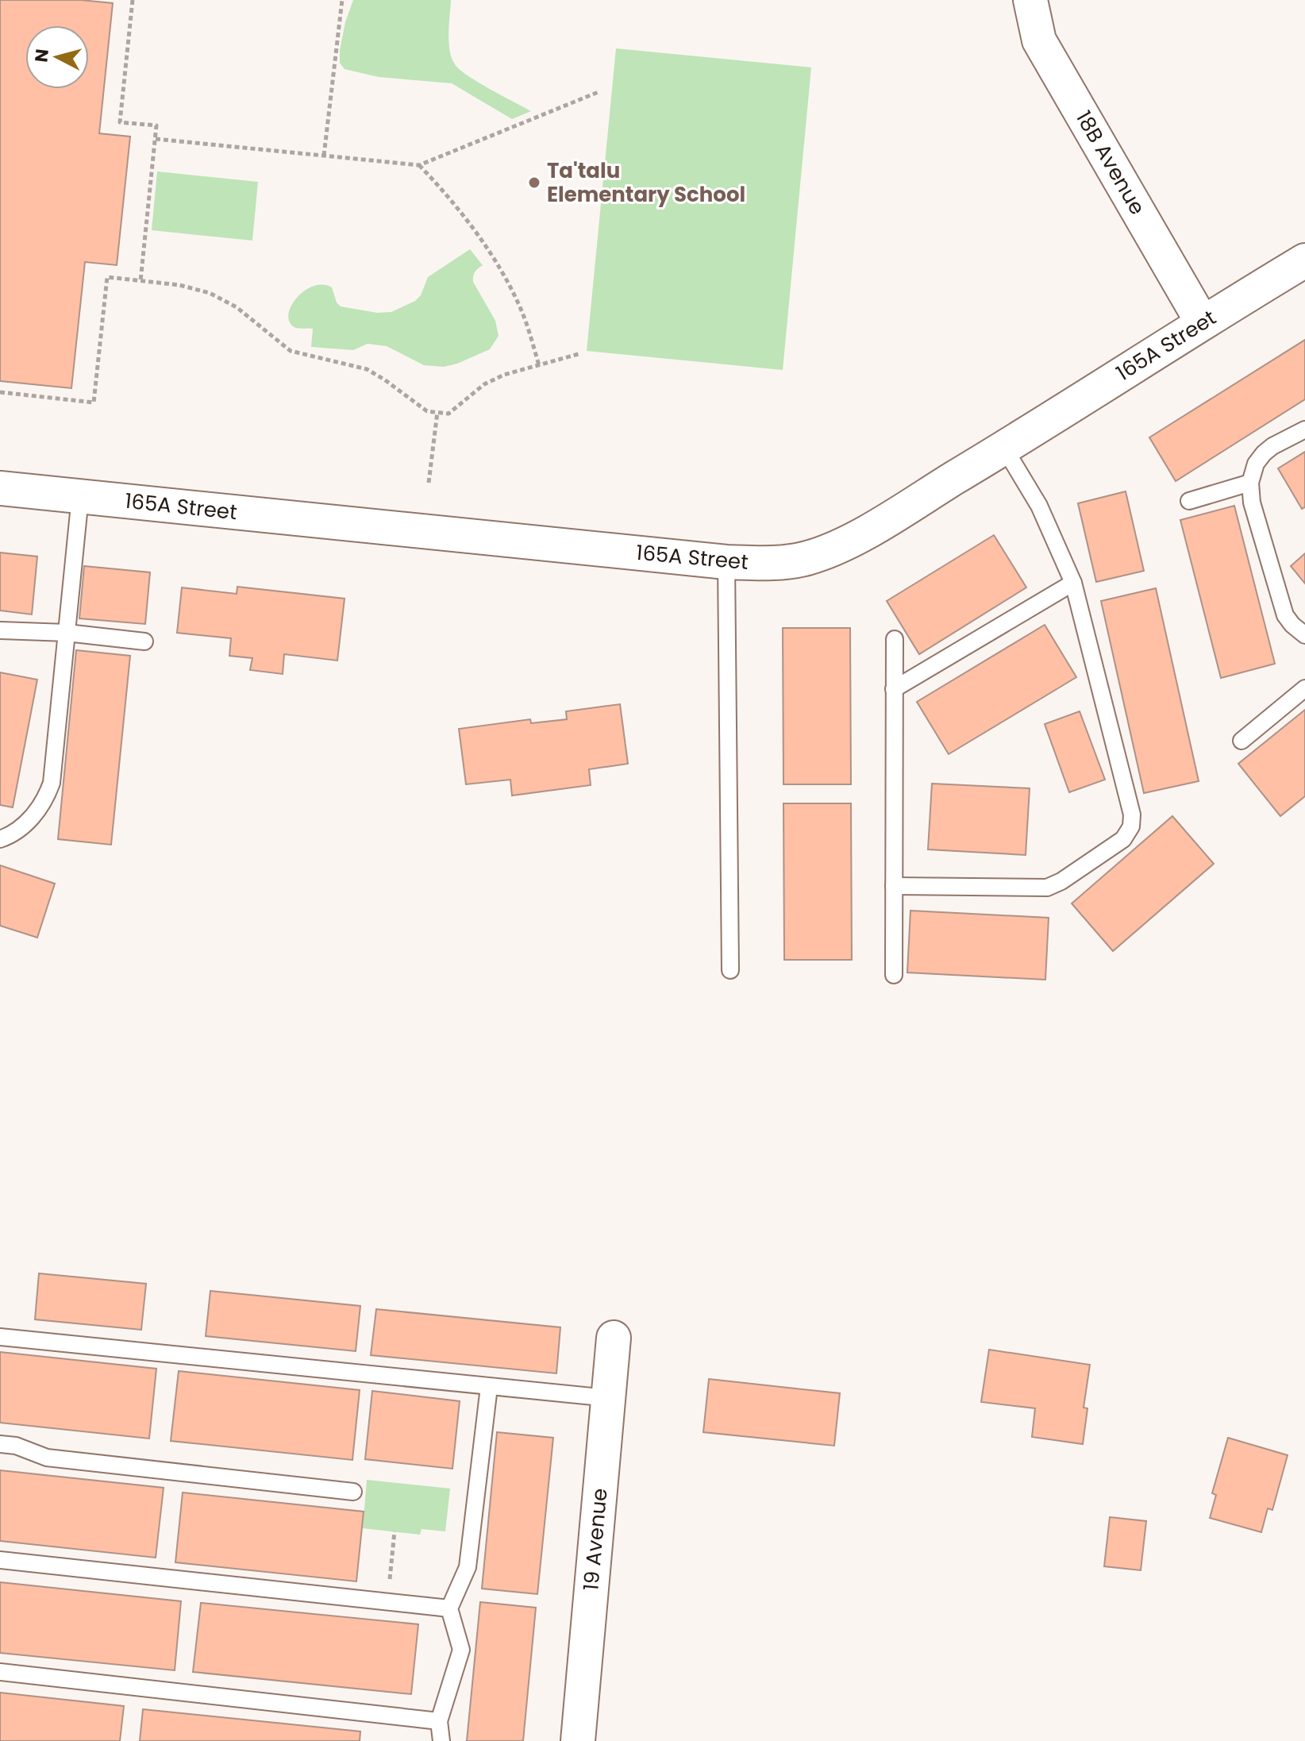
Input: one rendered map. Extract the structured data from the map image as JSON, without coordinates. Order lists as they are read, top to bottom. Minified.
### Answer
{"streets":{"street":["18B Avenue","165A Street","19 Avenue"]},"crossings":[["18B Avenue","165A Street"]],"places":["Ta'talu Elementary School"],"north":"left"}
